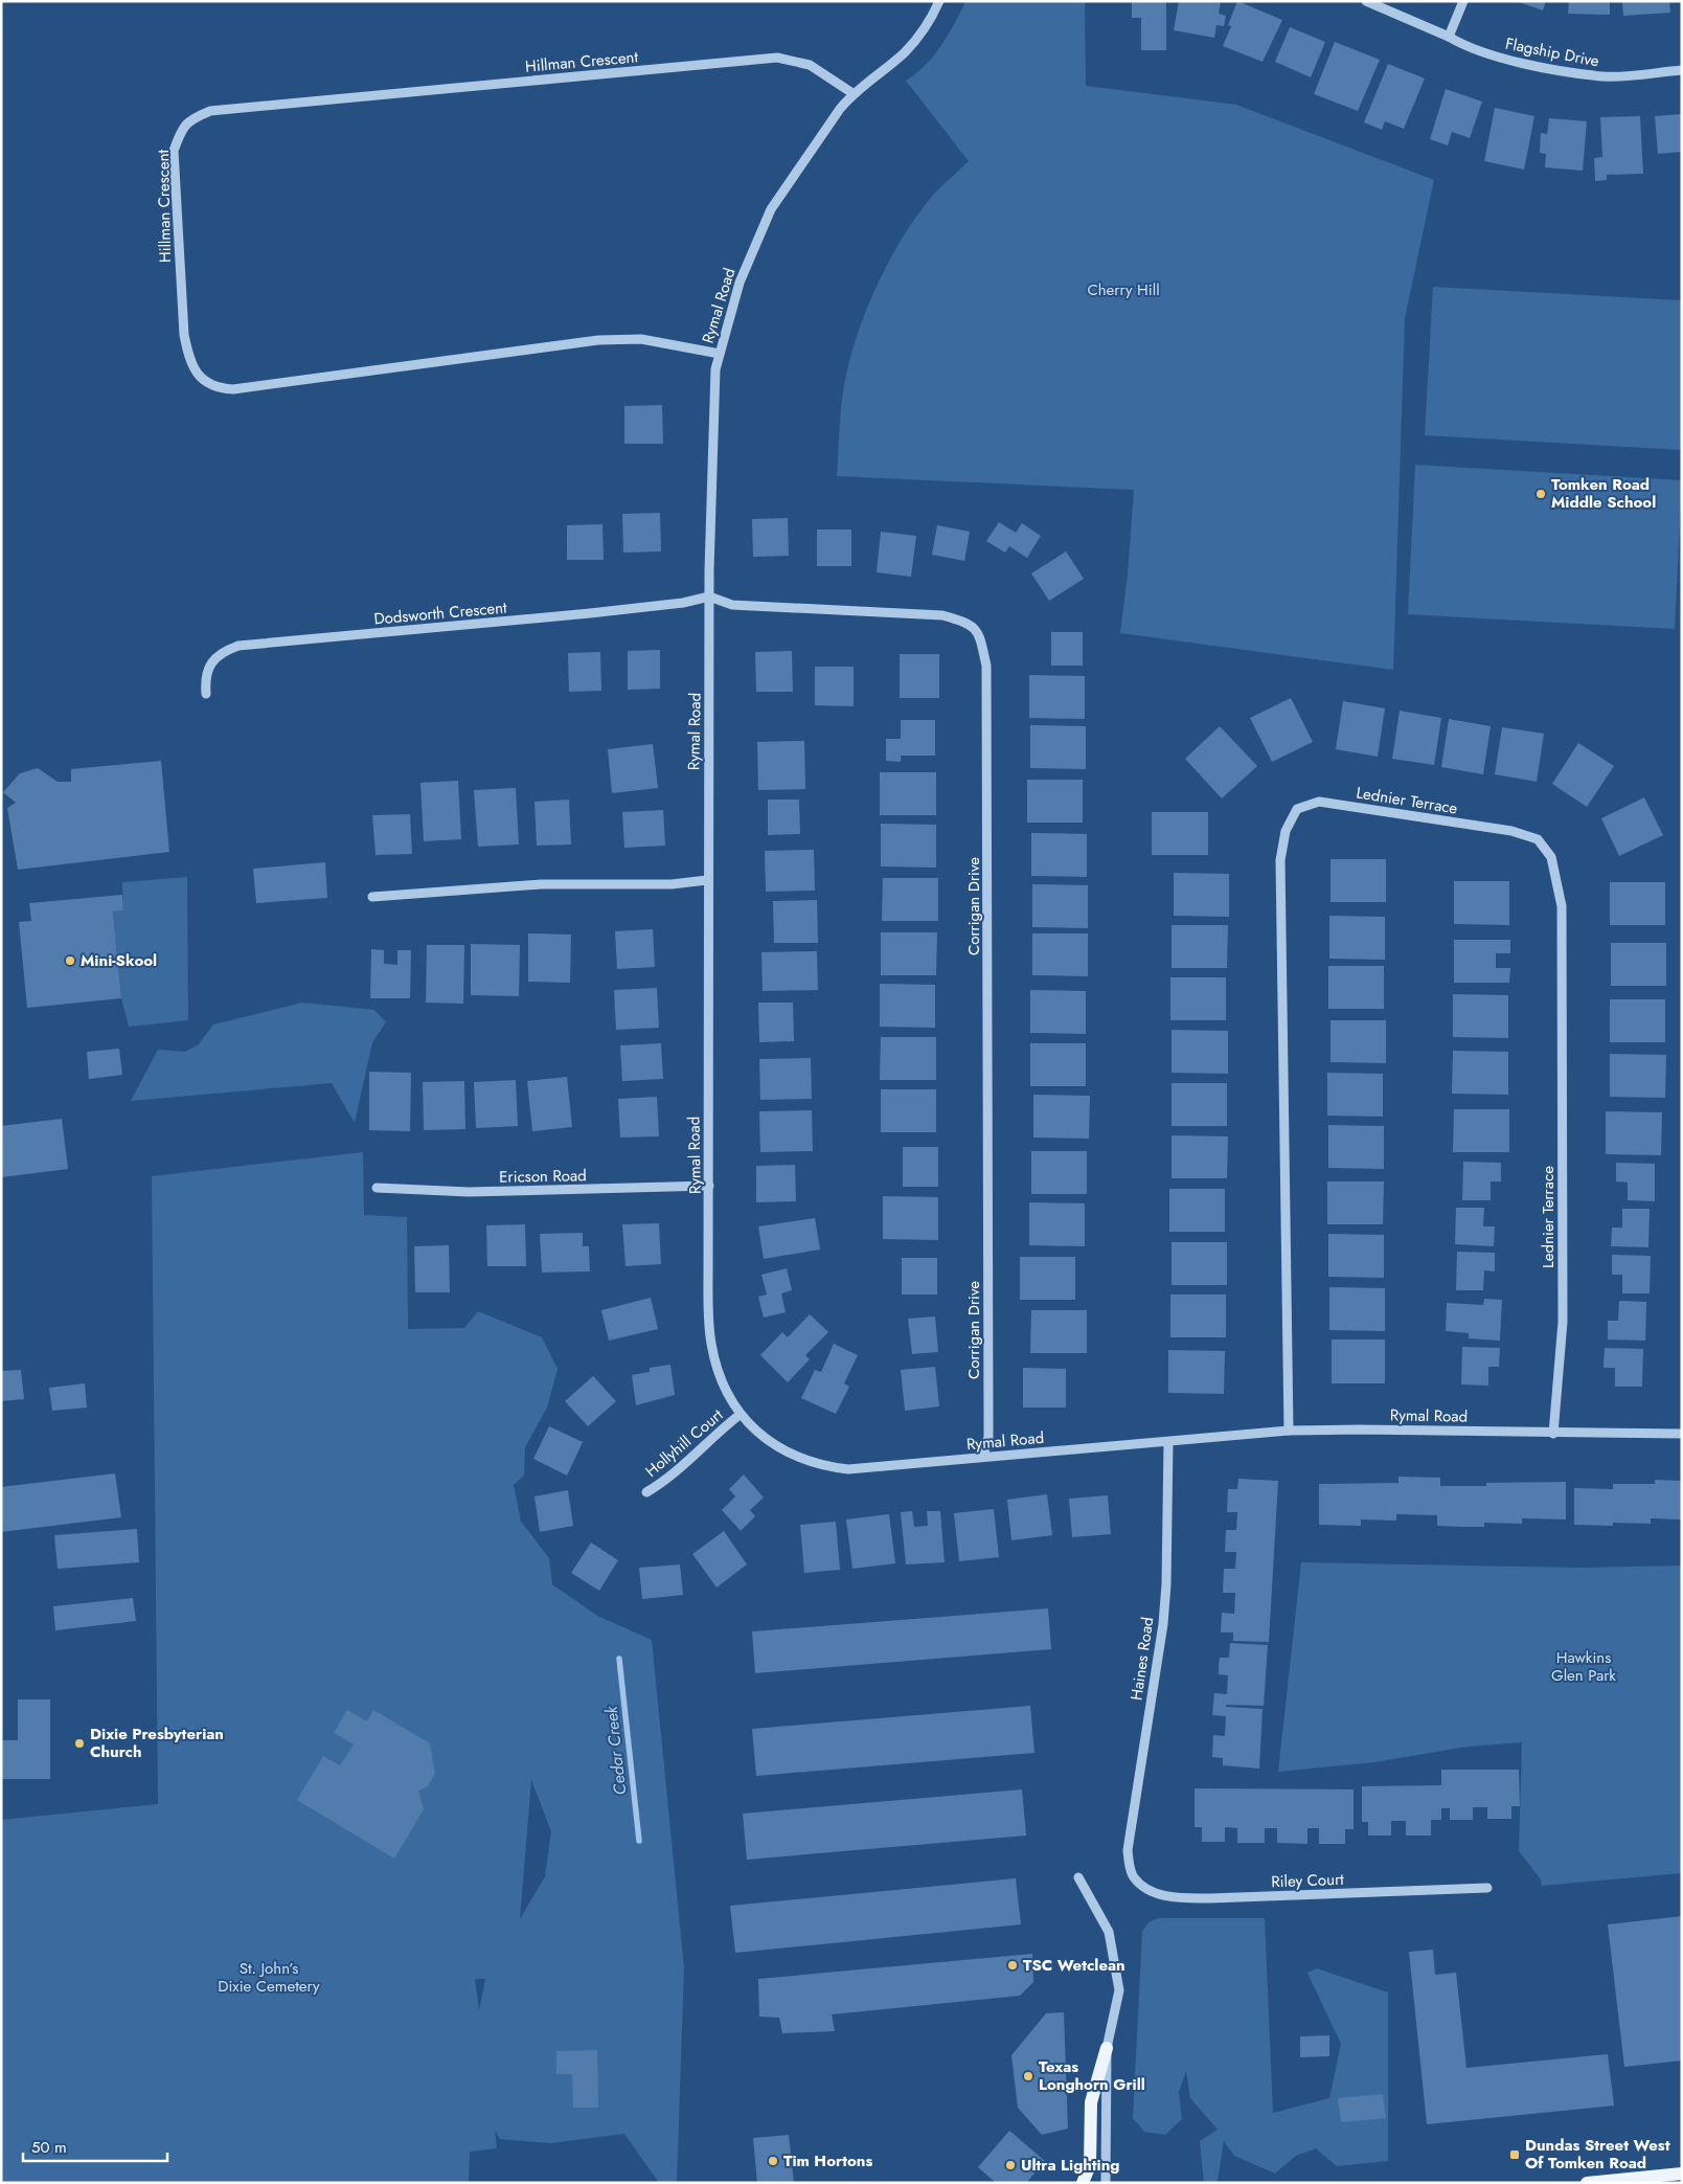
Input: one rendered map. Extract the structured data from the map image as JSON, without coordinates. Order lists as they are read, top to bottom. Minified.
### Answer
{"streets":{"street":["Flagship Drive","Hillman Crescent","Rymal Road","Dodsworth Crescent","Lednier Terrace","Corrigan Drive","Ericson Road","Hollyhill Court","Haines Road","Riley Court"]},"crossings":[["Hillman Crescent","Rymal Road"],["Rymal Road","Dodsworth Crescent"],["Rymal Road","Lednier Terrace"],["Rymal Road","Corrigan Drive"],["Rymal Road","Ericson Road"],["Rymal Road","Hollyhill Court"],["Rymal Road","Haines Road"],["Dodsworth Crescent","Corrigan Drive"],["Haines Road","Riley Court"]],"water":["Cedar Creek"],"parks":["Cherry Hill","Hawkins Glen Park","St. John’s Dixie Cemetery"],"places":{"other":["Tomken Road Middle School","Mini-Skool","Dixie Presbyterian Church","TSC Wetclean","Texas Longhorn Grill","Tim Hortons","Ultra Lighting"],"transit":["Dundas Street West Of Tomken Road"]},"scale_bar":"50 m"}
